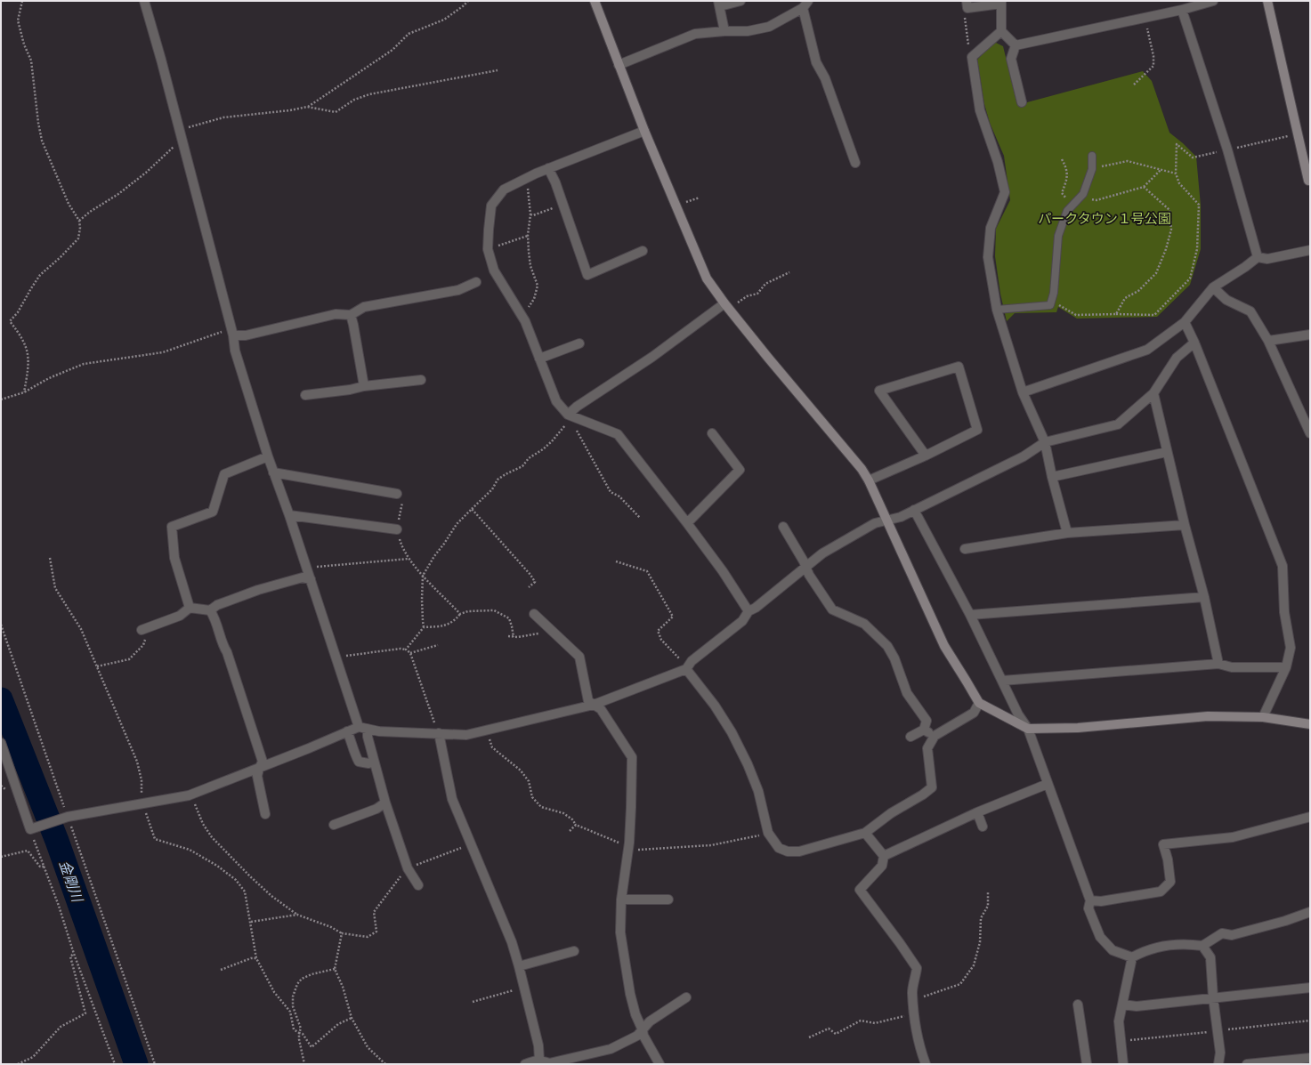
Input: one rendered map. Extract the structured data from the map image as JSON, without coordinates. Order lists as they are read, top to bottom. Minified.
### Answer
{"water":["金剛川"],"parks":["パークタウン１号公園"]}
